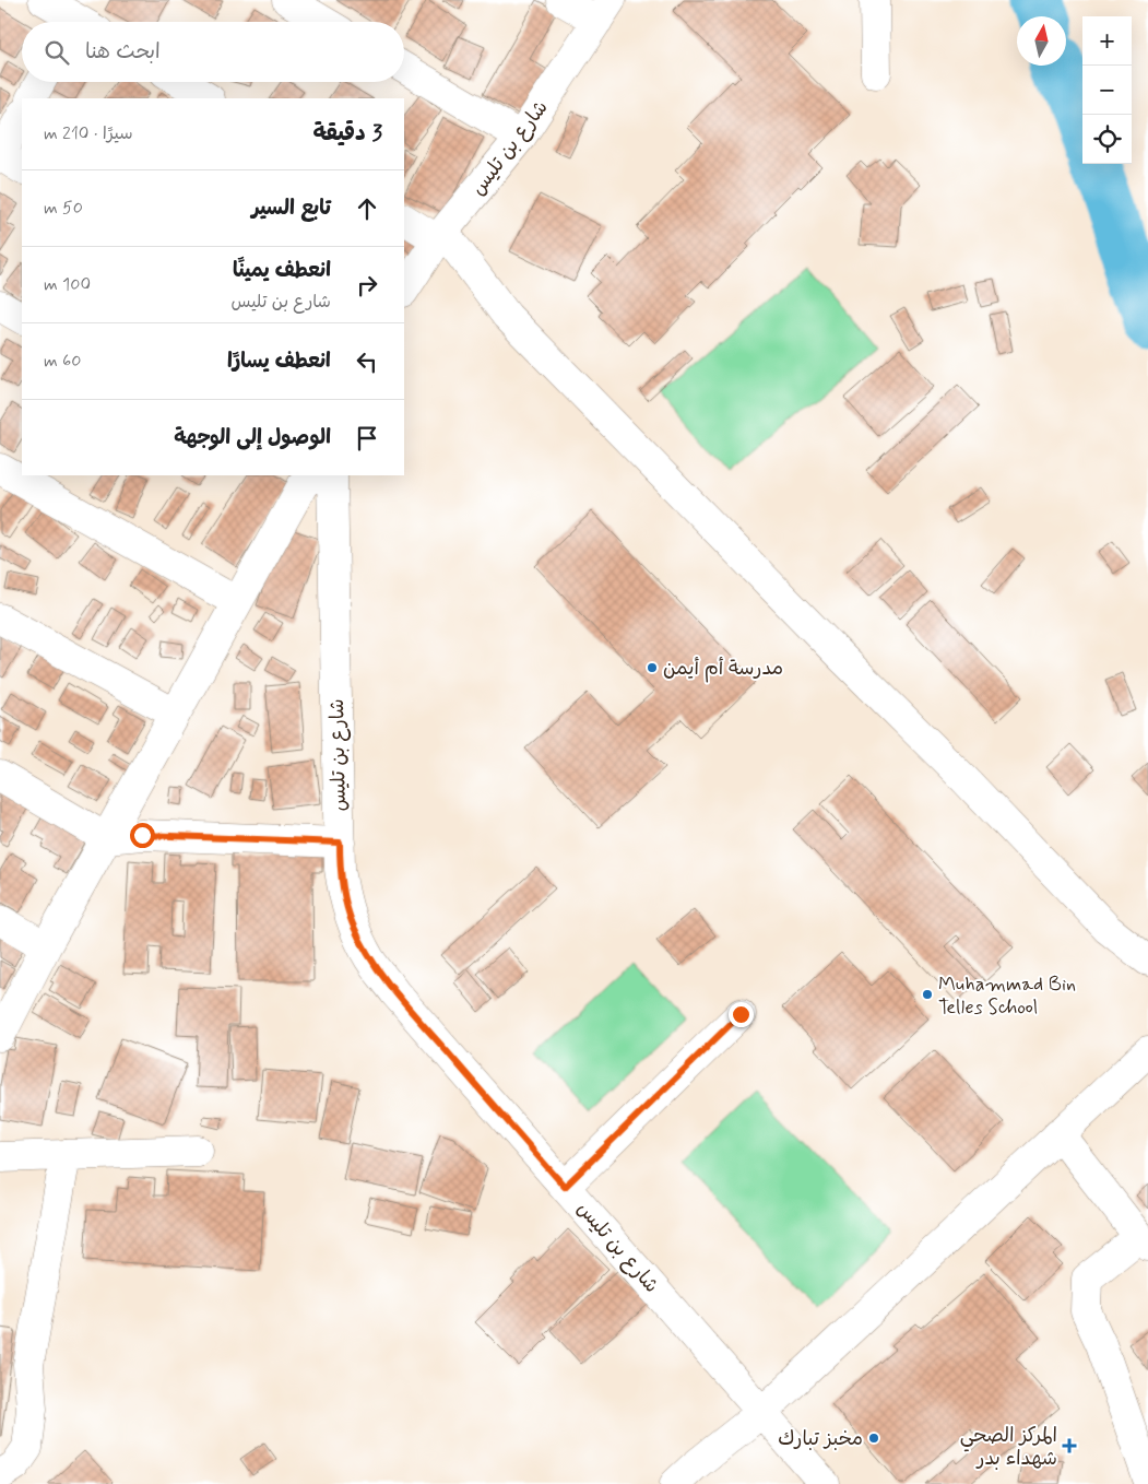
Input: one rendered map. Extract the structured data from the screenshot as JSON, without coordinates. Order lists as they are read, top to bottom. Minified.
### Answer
{"streets":{"street":["شارع بن تليس"]},"places":{"other":["مدرسة أم أيمن","Muhammad Bin Telles School","مخبز تبارك"],"health":["المركز الصحي شهداء بدر"]},"north":"top","page":{"map_buttons":["+","−"],"search":"ابحث هنا","heading":["3 دقيقة","سيرًا · 210 m"],"list":[["تابع السير","50 m"],["انعطف يمينًا","شارع بن تليس","100 m"],["انعطف يسارًا","60 m"],"الوصول إلى الوجهة"]}}
